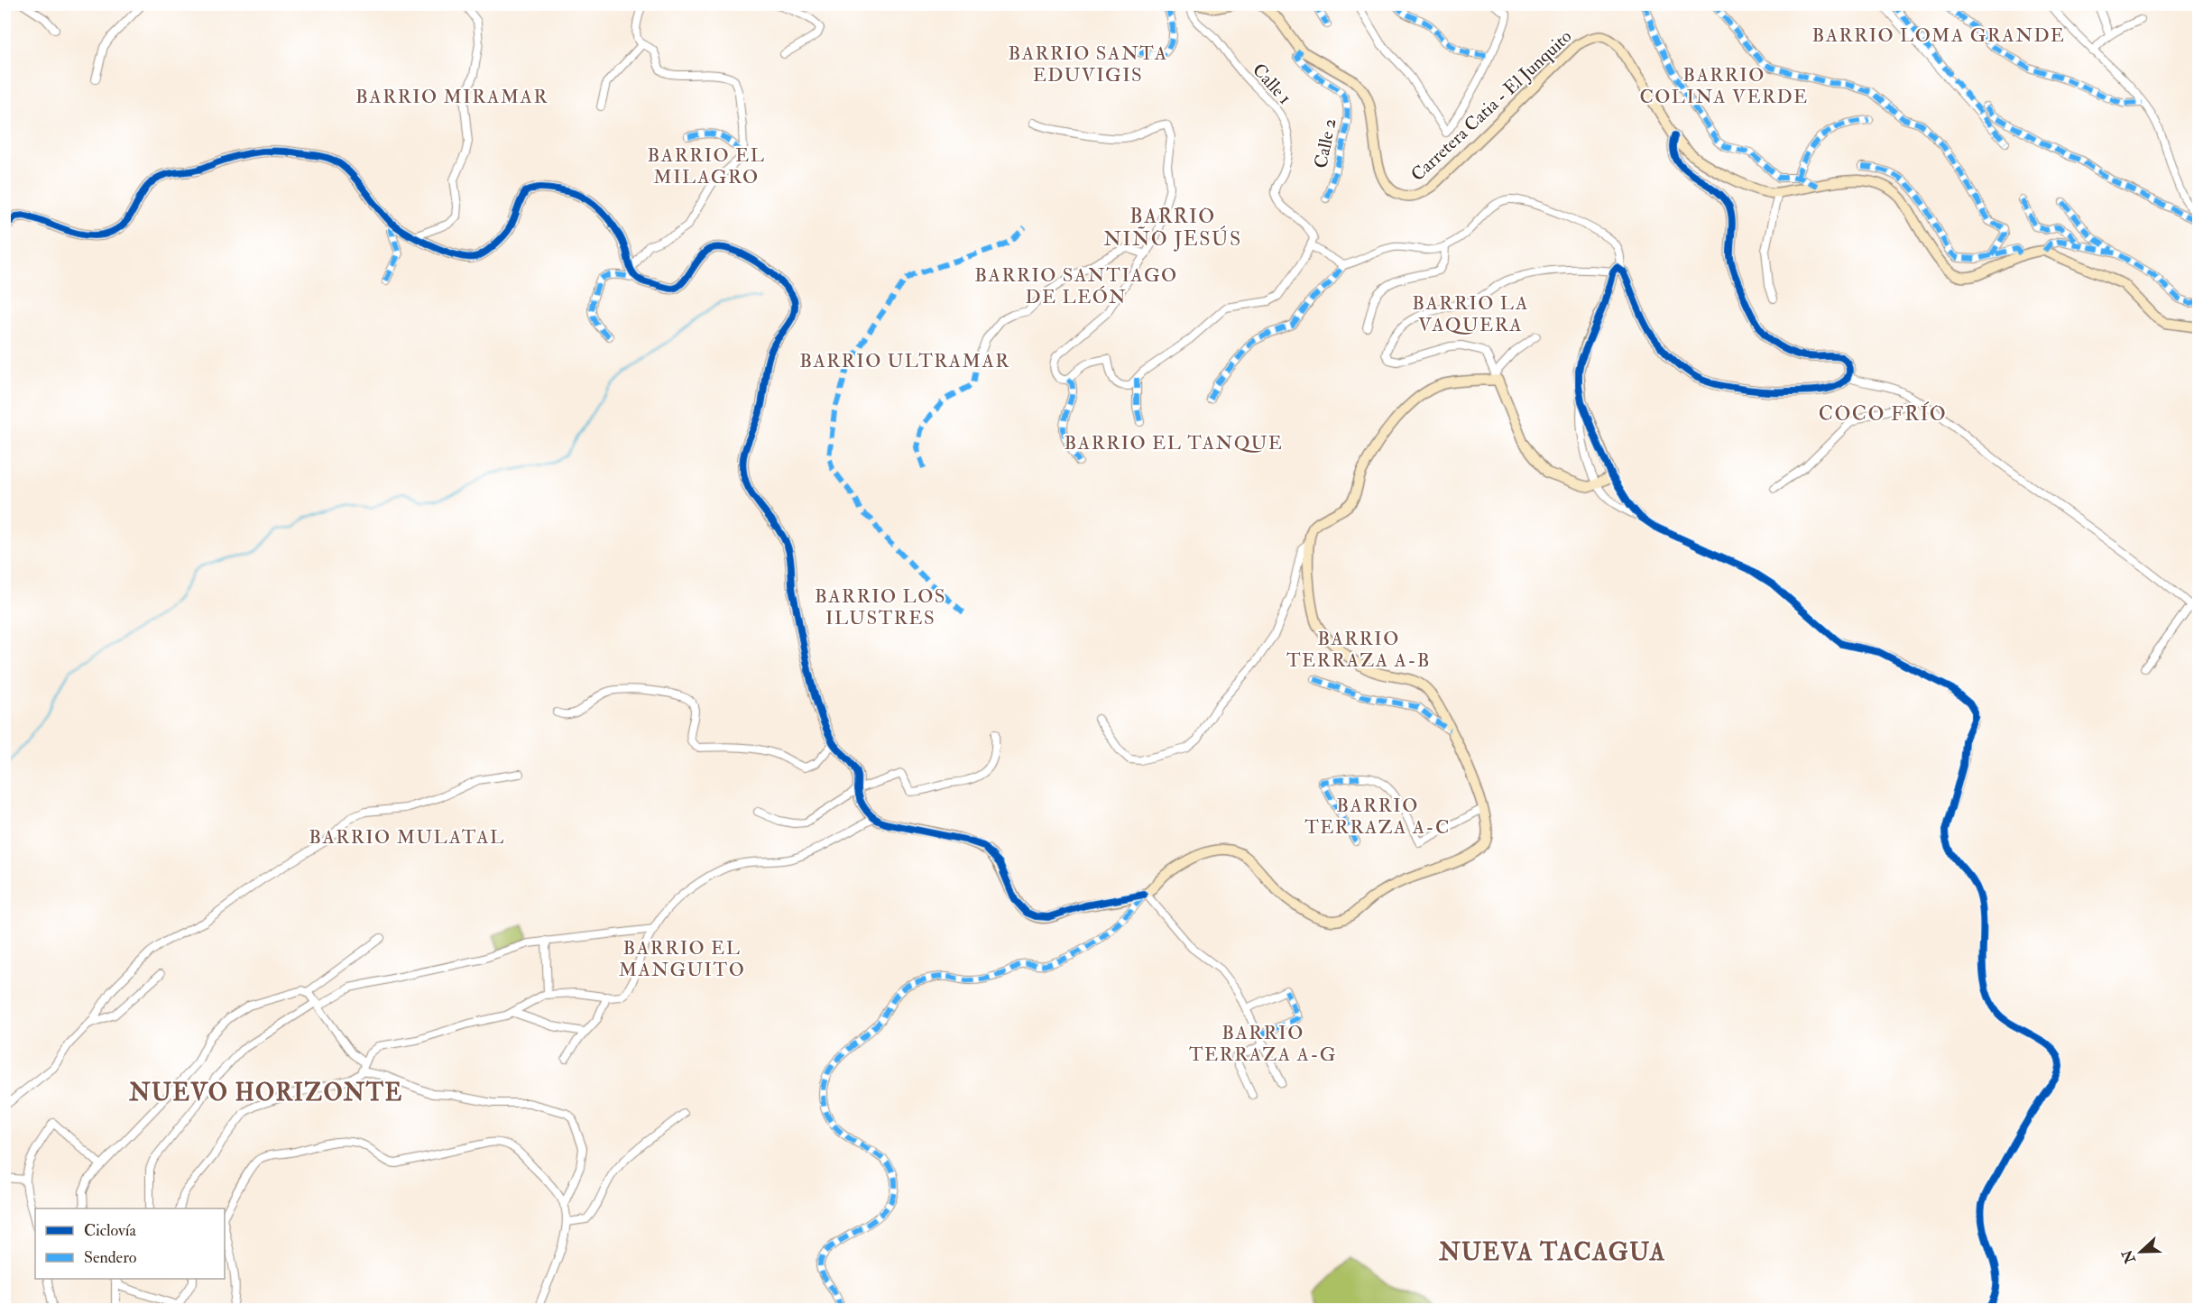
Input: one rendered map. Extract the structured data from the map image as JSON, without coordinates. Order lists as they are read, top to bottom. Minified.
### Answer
{"streets":{"street":["Calle 1","Carretera Catia - El Junquito","Calle 2"]},"crossings":[["Carretera Catia - El Junquito","Calle 2"]],"districts":["BARRIO LOMA GRANDE","BARRIO SANTA EDUVIGIS","BARRIO COLINA VERDE","BARRIO MIRAMAR","BARRIO EL MILAGRO","BARRIO NIÑO JESÚS","BARRIO SANTIAGO DE LEÓN","BARRIO LA VAQUERA","BARRIO ULTRAMAR","COCO FRÍO","BARRIO EL TANQUE","BARRIO LOS ILUSTRES","BARRIO TERRAZA A-B","BARRIO TERRAZA A-C","BARRIO MULATAL","BARRIO EL MANGUITO","BARRIO TERRAZA A-G","NUEVO HORIZONTE","NUEVA TACAGUA"],"legend":["Ciclovía","Sendero"],"north":"left"}
